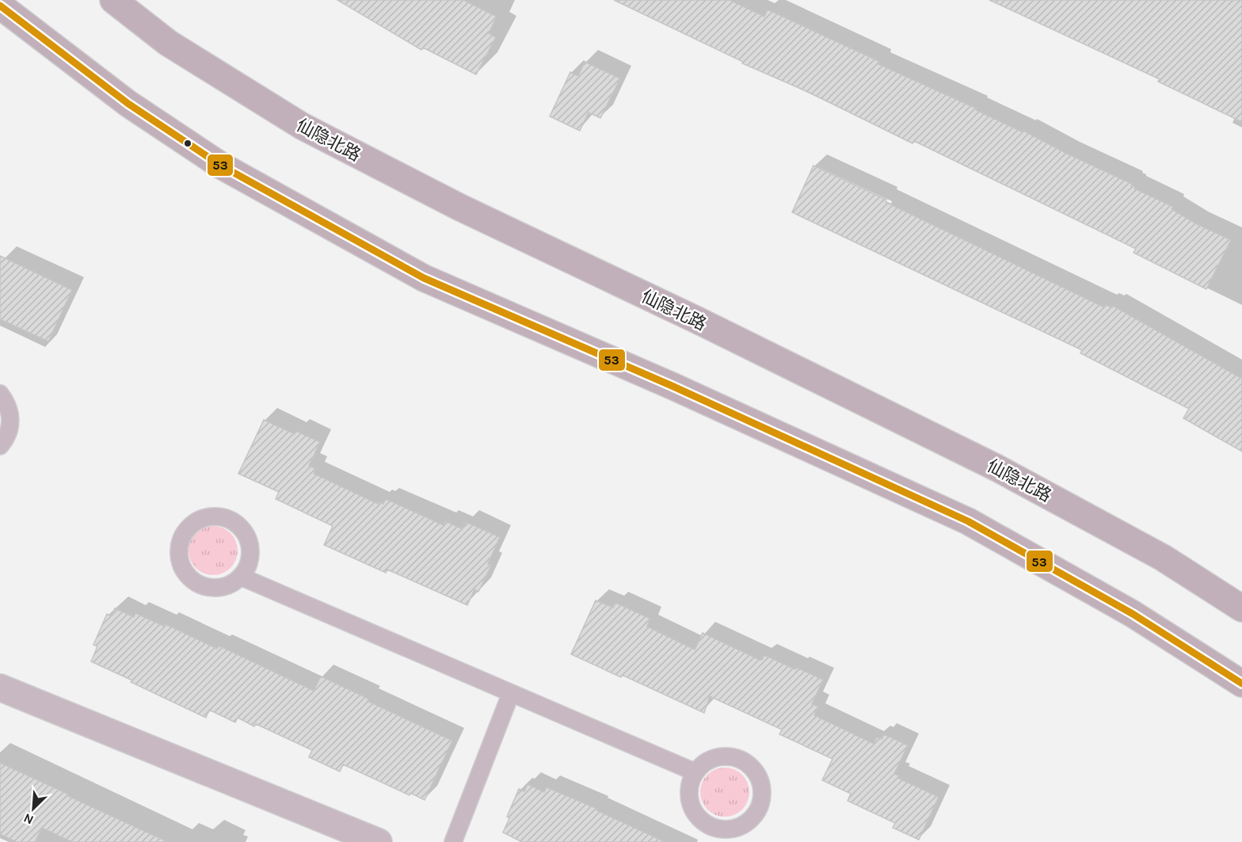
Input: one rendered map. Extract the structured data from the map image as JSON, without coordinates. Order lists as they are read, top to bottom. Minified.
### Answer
{"streets":{"main road":["仙隐北路"]},"lines":["transit line 53"],"north":"bottom left"}
